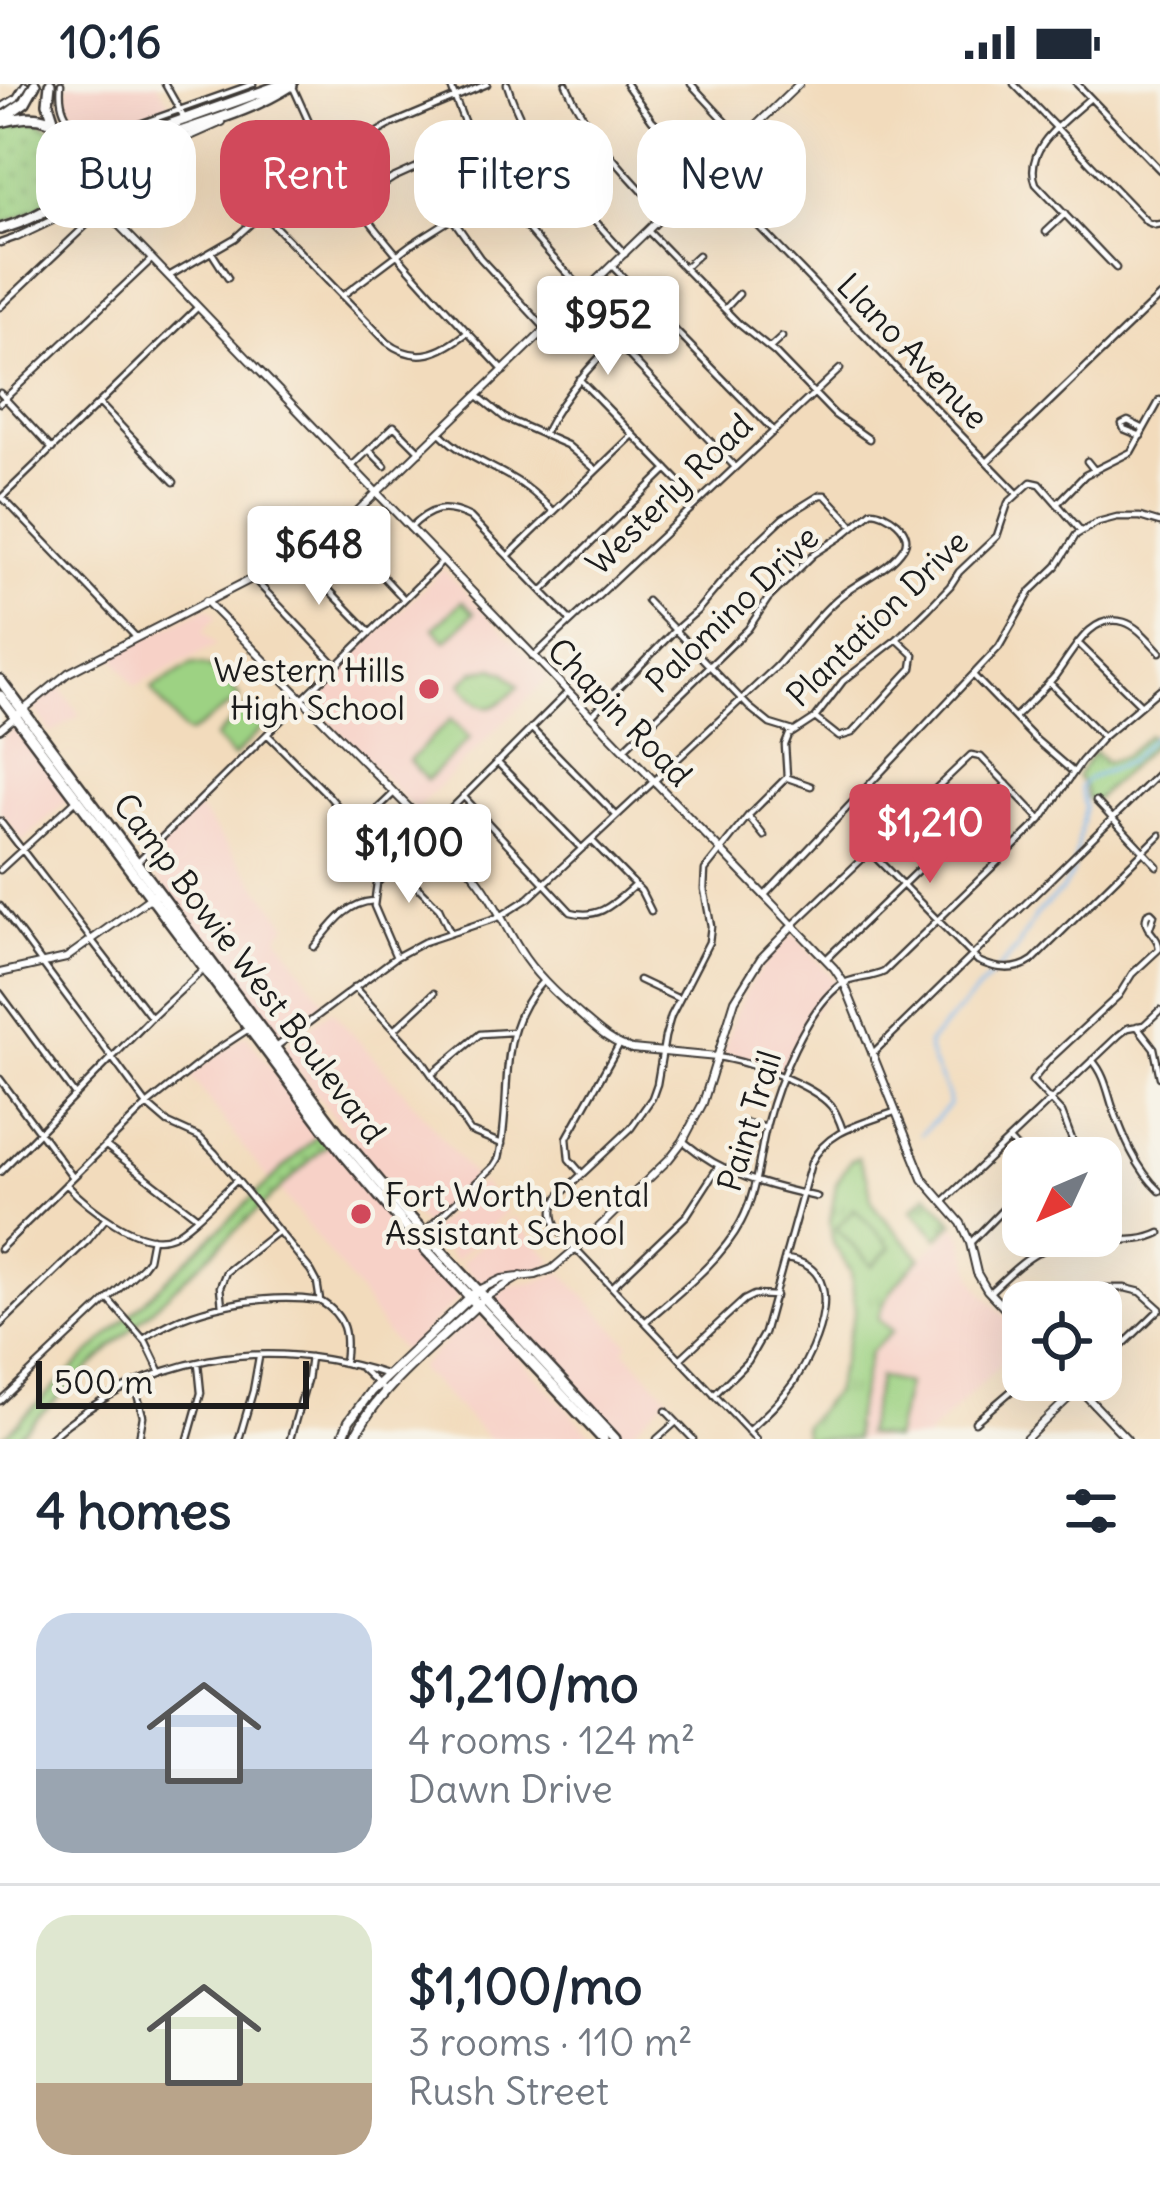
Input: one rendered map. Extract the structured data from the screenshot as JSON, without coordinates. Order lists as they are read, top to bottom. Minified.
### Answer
{"streets":{"main road":["Camp Bowie West Boulevard"],"street":["Llano Avenue","Westerly Road","Palomino Drive","Plantation Drive","Chapin Road","Paint Trail"]},"crossings":[["Llano Avenue","Plantation Drive"],["Westerly Road","Chapin Road"],["Palomino Drive","Chapin Road"],["Chapin Road","Paint Trail"]],"places":["Western Hills High School","Fort Worth Dental Assistant School"],"scale_bar":"500 m","north":"bottom left","page":{"status":"10:16","chip":["Buy","Rent","Filters","New"],"price":["$952","$648","$1,210","$1,100"],"scale":"500 m","heading":"4 homes","list":[{"name":"$1,210/mo","note":"4 rooms · 124 m² · Dawn Drive"},{"name":"$1,100/mo","note":"3 rooms · 110 m² · Rush Street"}]}}
